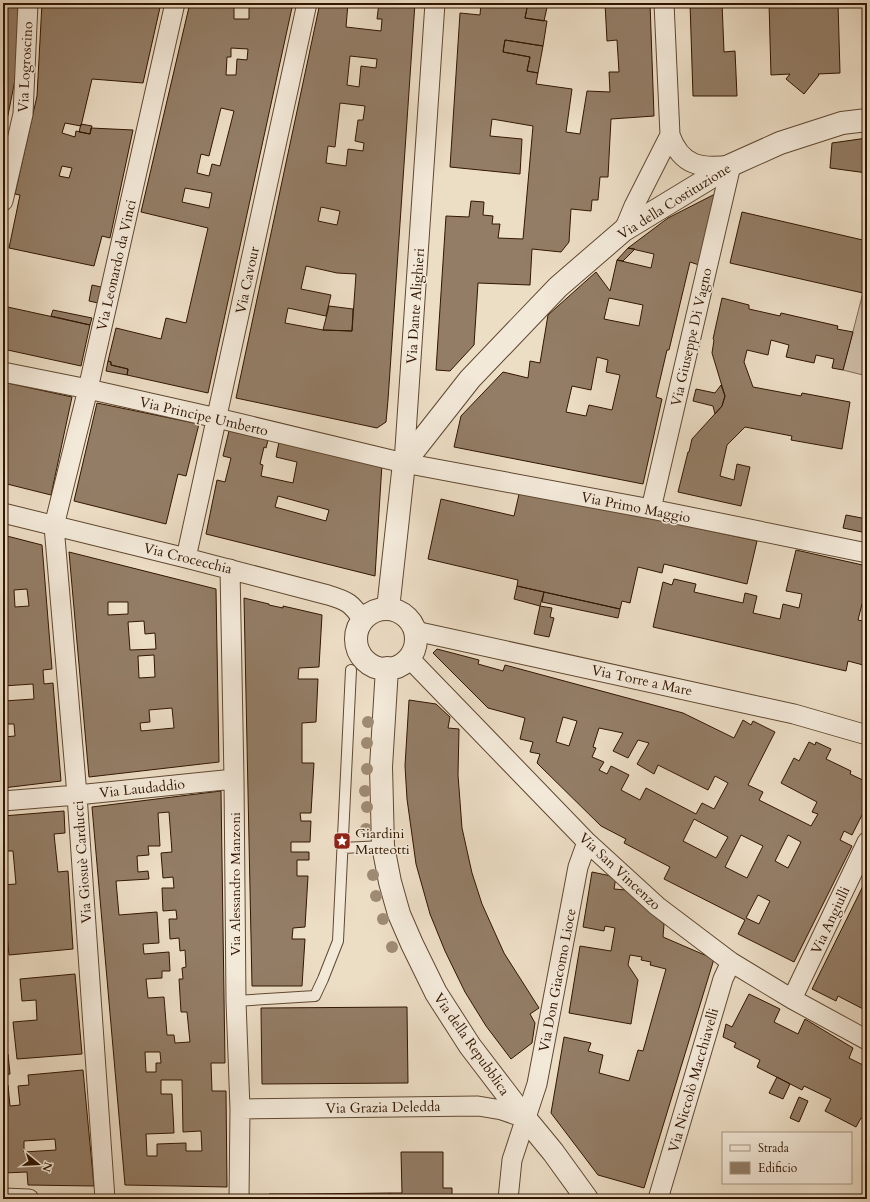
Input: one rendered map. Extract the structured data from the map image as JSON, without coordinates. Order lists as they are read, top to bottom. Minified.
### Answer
{"streets":{"street":["Via Logroscino","Via della Costituzione","Via Leonardo da Vinci","Via Cavour","Via Dante Alighieri","Via Giuseppe Di Vagno","Via Principe Umberto","Via Primo Maggio","Via Crocecchia","Via Torre a Mare","Via Laudaddio","Via Giosuè Carducci","Via San Vincenzo","Via Alessandro Manzoni","Via Angiulli","Via Don Giacomo Lioce","Via della Repubblica","Via Niccolò Macchiavelli","Via Grazia Deledda"]},"crossings":[["Via della Costituzione","Via Dante Alighieri"],["Via della Costituzione","Via Giuseppe Di Vagno"],["Via della Costituzione","Via Principe Umberto"],["Via della Costituzione","Via Primo Maggio"],["Via Leonardo da Vinci","Via Principe Umberto"],["Via Leonardo da Vinci","Via Crocecchia"],["Via Leonardo da Vinci","Via Giosuè Carducci"],["Via Cavour","Via Principe Umberto"],["Via Cavour","Via Crocecchia"],["Via Dante Alighieri","Via Principe Umberto"],["Via Dante Alighieri","Via Primo Maggio"],["Via Dante Alighieri","Via Crocecchia"],["Via Dante Alighieri","Via Torre a Mare"],["Via Dante Alighieri","Via San Vincenzo"],["Via Dante Alighieri","Via della Repubblica"],["Via Giuseppe Di Vagno","Via Primo Maggio"],["Via Principe Umberto","Via Primo Maggio"],["Via Crocecchia","Via Torre a Mare"],["Via Crocecchia","Via Giosuè Carducci"],["Via Crocecchia","Via San Vincenzo"],["Via Crocecchia","Via Alessandro Manzoni"],["Via Crocecchia","Via della Repubblica"],["Via Torre a Mare","Via San Vincenzo"],["Via Torre a Mare","Via della Repubblica"],["Via Laudaddio","Via Giosuè Carducci"],["Via Laudaddio","Via Alessandro Manzoni"],["Via San Vincenzo","Via Angiulli"],["Via San Vincenzo","Via Don Giacomo Lioce"],["Via San Vincenzo","Via della Repubblica"],["Via San Vincenzo","Via Niccolò Macchiavelli"],["Via Alessandro Manzoni","Via Grazia Deledda"],["Via Don Giacomo Lioce","Via della Repubblica"],["Via Don Giacomo Lioce","Via Grazia Deledda"],["Via della Repubblica","Via Grazia Deledda"]],"places":{"place":["Giardini Matteotti"]},"legend":["Strada","Edificio"],"north":"right"}
